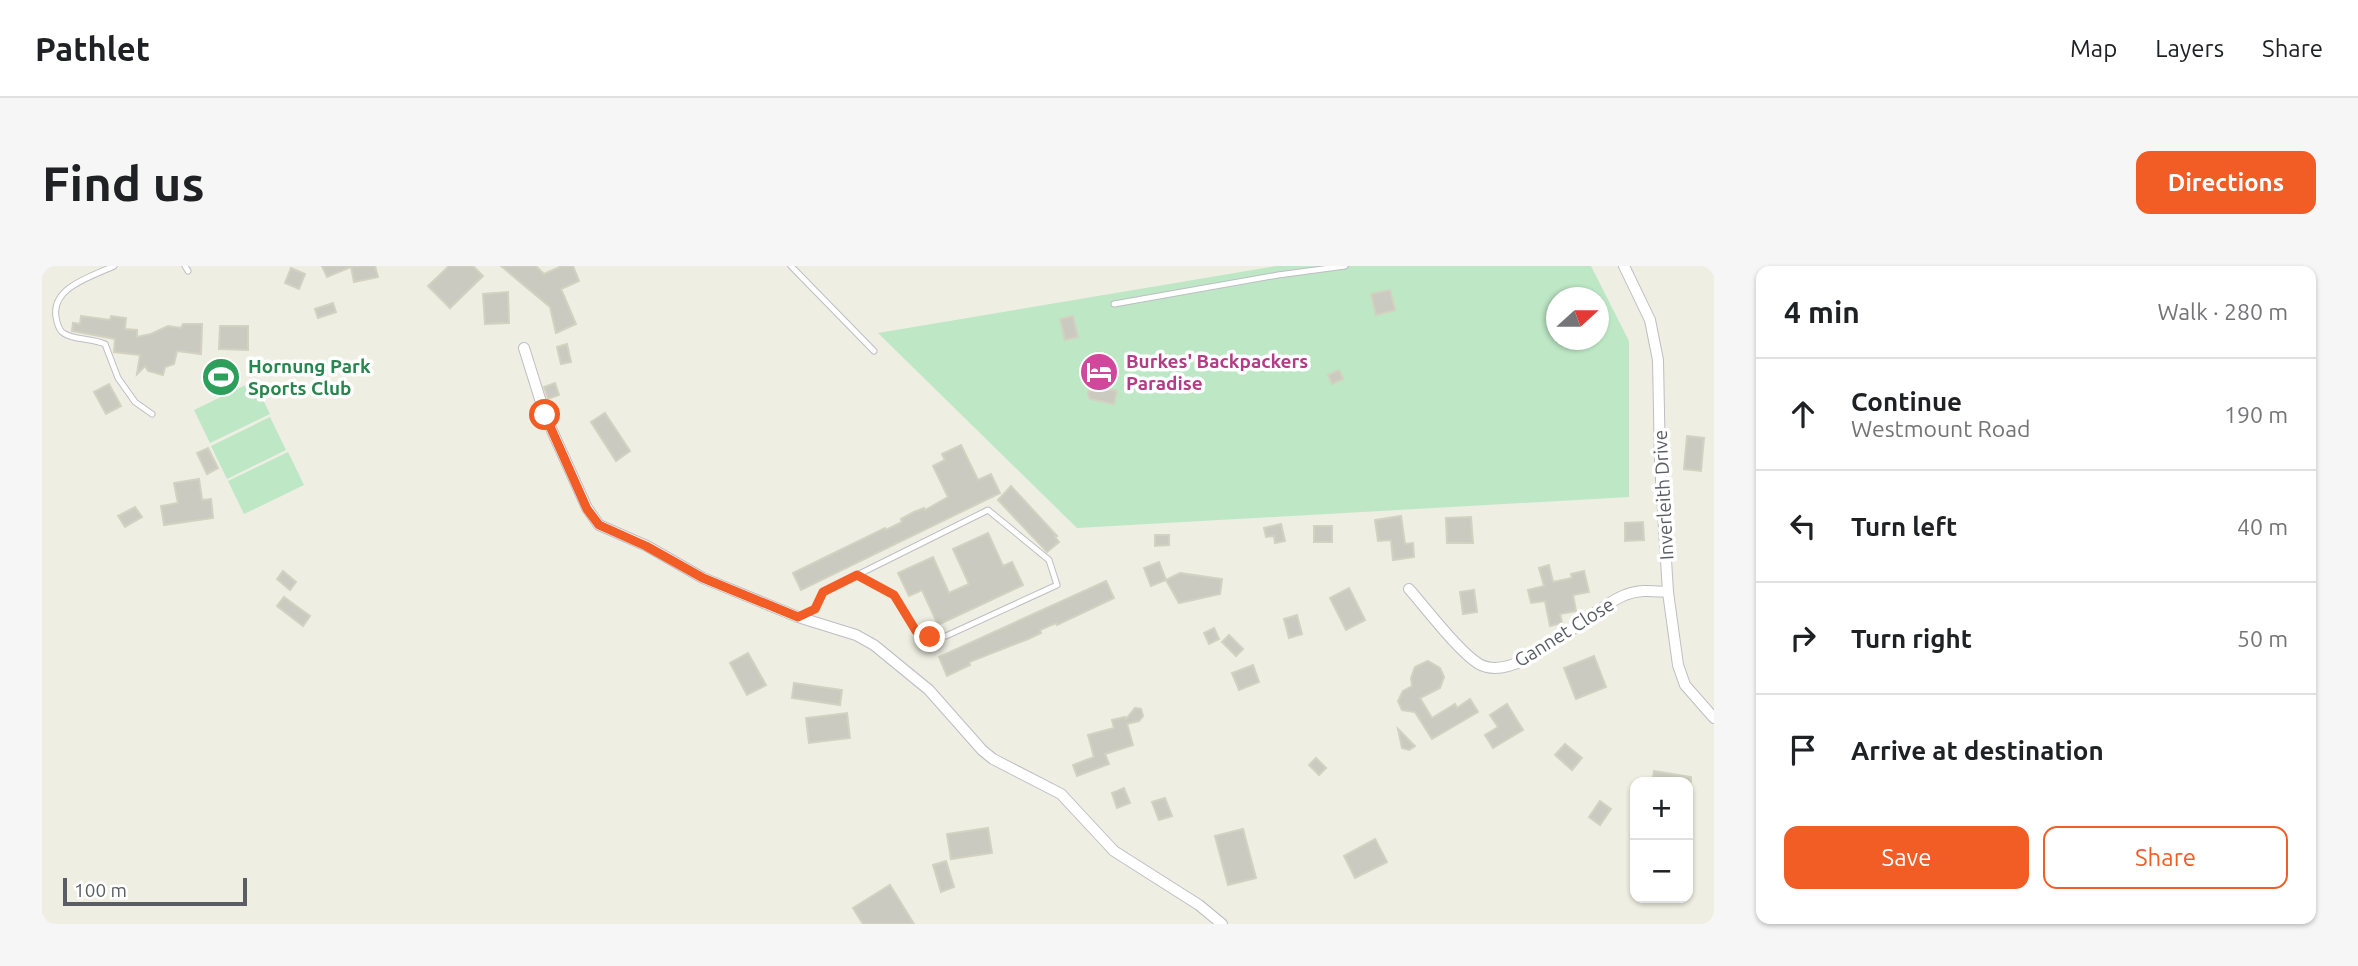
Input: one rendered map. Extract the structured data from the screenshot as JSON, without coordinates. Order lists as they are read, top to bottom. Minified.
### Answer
{"streets":{"street":["Inverleith Drive","Gannet Close"]},"crossings":[["Inverleith Drive","Gannet Close"]],"places":{"hotel":["Burkes' Backpackers Paradise"],"sports":["Hornung Park Sports Club"]},"scale_bar":"100 m","north":"right","page":{"header":"Pathlet","nav":["Map","Layers","Share"],"buttons":["Directions",["Save","Share"]],"title":"Find us","heading":["4 min","Walk · 280 m"],"list":[["Continue","Westmount Road","190 m"],["Turn left","40 m"],["Turn right","50 m"],"Arrive at destination"],"map_buttons":["+","−"],"scale":"100 m"}}
